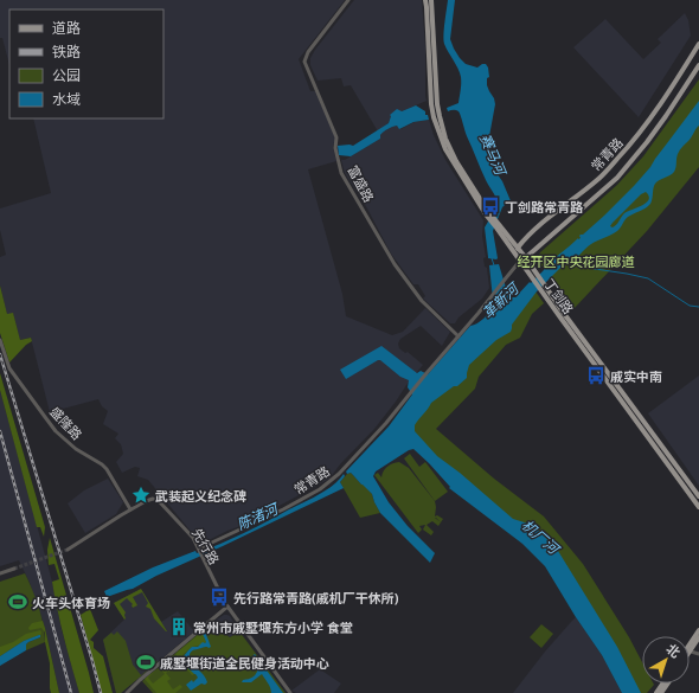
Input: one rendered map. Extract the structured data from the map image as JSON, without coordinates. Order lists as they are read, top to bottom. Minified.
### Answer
{"streets":{"main road":["常青路","丁剑路"],"street":["富盛路","盛隆路","先行路"]},"crossings":[["常青路","富盛路"],["常青路","丁剑路"],["常青路","先行路"],["盛隆路","先行路"]],"water":["赛马河","革新河","陈渚河","机厂河"],"parks":["经开区中央花园廊道"],"places":{"bus stop":["丁剑路常青路","戚实中南","先行路常青路(戚机厂干休所)"],"place":["武装起义纪念碑"],"sports":["火车头体育场","戚墅堰街道全民健身活动中心"],"building":["常州市戚墅堰东方小学 食堂"]},"legend":["道路","铁路","公园","水域"],"north":"top right"}
